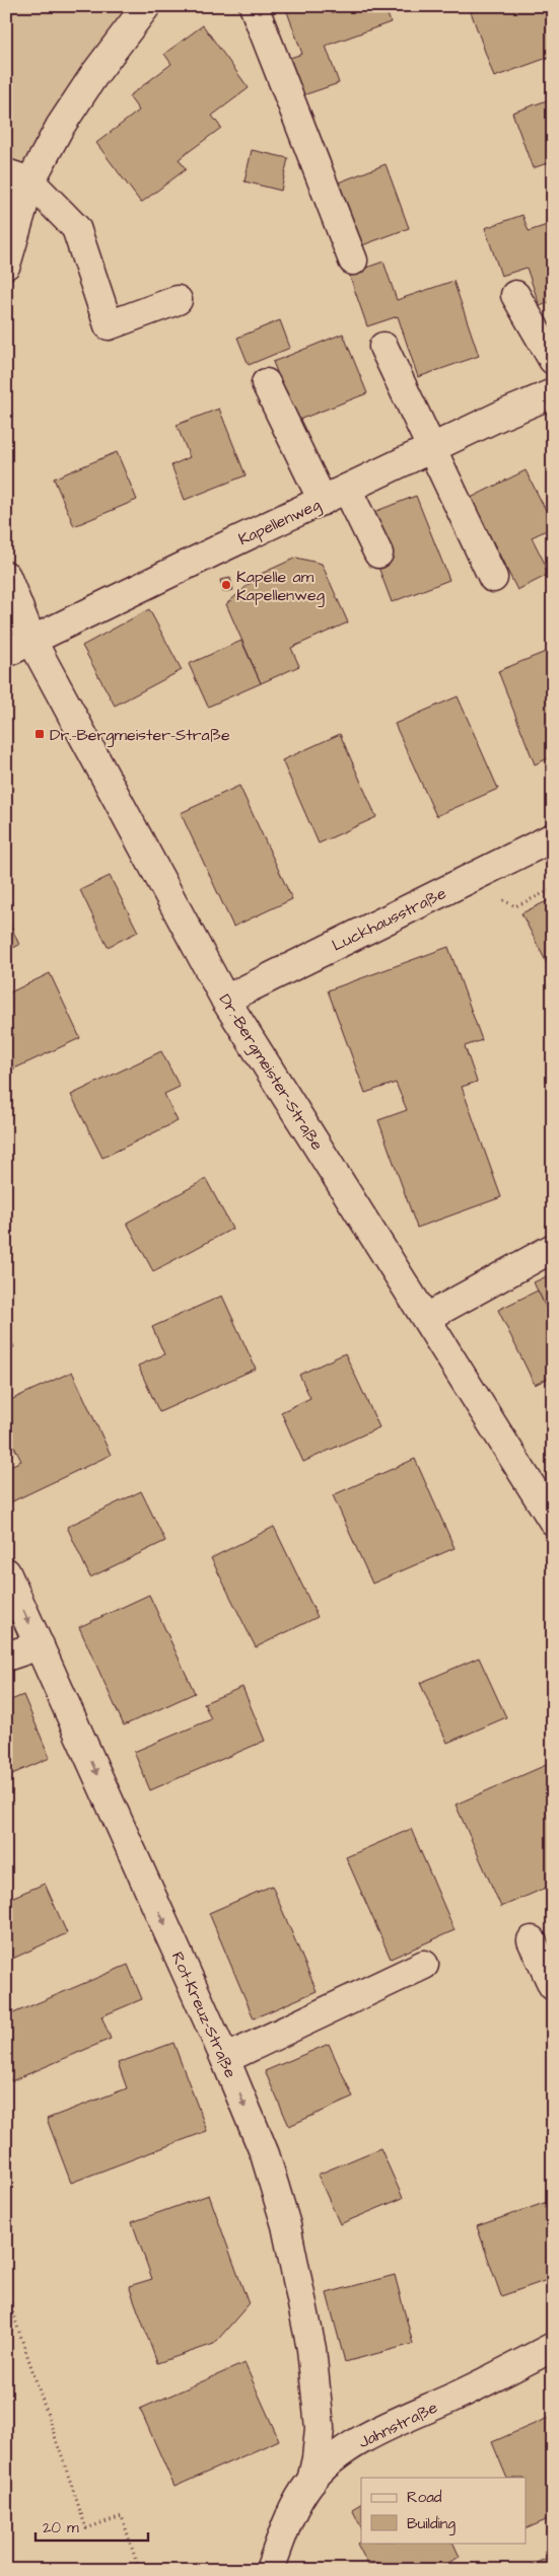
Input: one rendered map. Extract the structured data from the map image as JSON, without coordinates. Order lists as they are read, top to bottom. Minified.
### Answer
{"streets":{"street":["Kapellenweg","Luckhausstraße","Dr.-Bergmeister-Straße","Rot-Kreuz-Straße","Jahnstraße"]},"crossings":[["Kapellenweg","Dr.-Bergmeister-Straße"],["Luckhausstraße","Dr.-Bergmeister-Straße"],["Rot-Kreuz-Straße","Jahnstraße"]],"one_way":["Rot-Kreuz-Straße"],"places":{"other":["Kapelle am Kapellenweg"],"transit":["Dr.-Bergmeister-Straße"]},"legend":["Road","Building"],"scale_bar":"20 m"}
